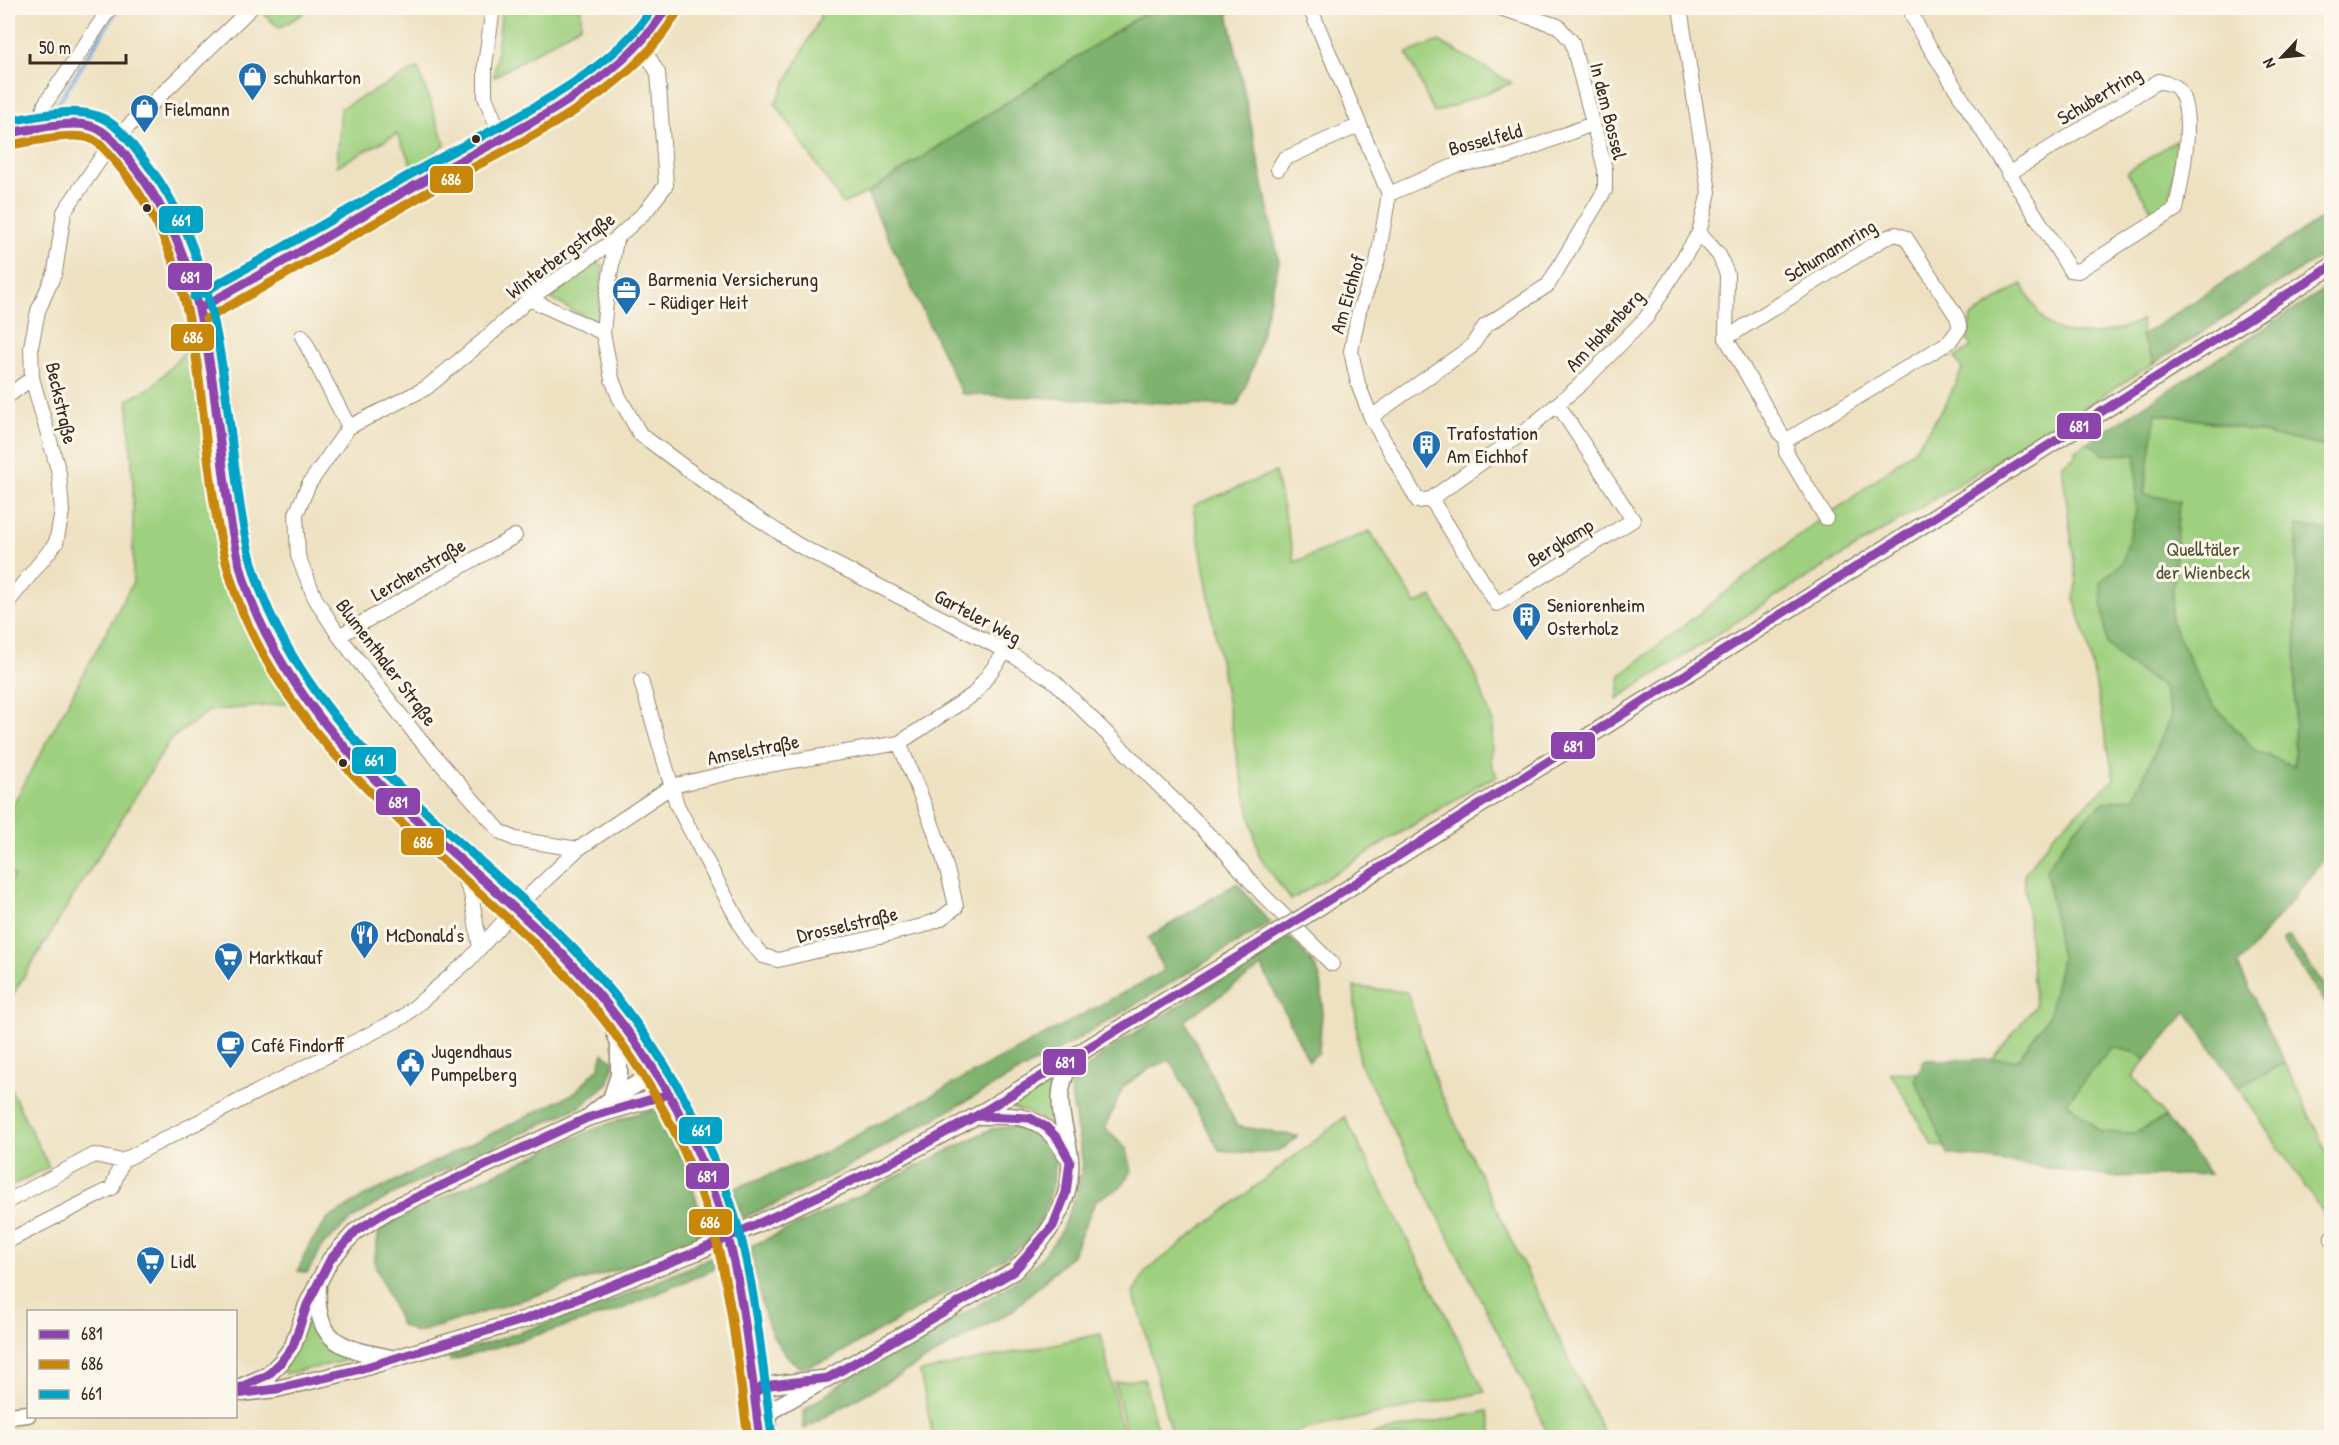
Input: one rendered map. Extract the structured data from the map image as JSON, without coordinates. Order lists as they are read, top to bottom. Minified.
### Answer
{"streets":{"street":["Schubertring","In dem Bossel","Bosselfeld","Schumannring","Winterbergstraße","Am Eichhof","Am Hohenberg","Beckstraße","Bergkamp","Lerchenstraße","Garteler Weg","Blumenthaler Straße","Amselstraße","Drosselstraße"]},"crossings":[["In dem Bossel","Bosselfeld"],["In dem Bossel","Am Eichhof"],["Bosselfeld","Am Eichhof"],["Winterbergstraße","Garteler Weg"],["Winterbergstraße","Blumenthaler Straße"],["Am Eichhof","Am Hohenberg"],["Am Eichhof","Bergkamp"],["Am Hohenberg","Bergkamp"],["Lerchenstraße","Blumenthaler Straße"],["Garteler Weg","Amselstraße"],["Blumenthaler Straße","Amselstraße"],["Amselstraße","Drosselstraße"]],"parks":["Quelltäler der Wienbeck"],"places":{"shop":["schuhkarton","Fielmann"],"office":["Barmenia Versicherung - Rüdiger Heit"],"building":["Trafostation Am Eichhof","Seniorenheim Osterholz"],"restaurant":["McDonald's"],"supermarket":["Marktkauf","Lidl"],"cafe":["Café Findorff"],"public building":["Jugendhaus Pumpelberg"]},"lines":["transit line 681","transit line 661","transit line 686"],"legend":["681","686","661"],"scale_bar":"50 m","north":"bottom left"}
